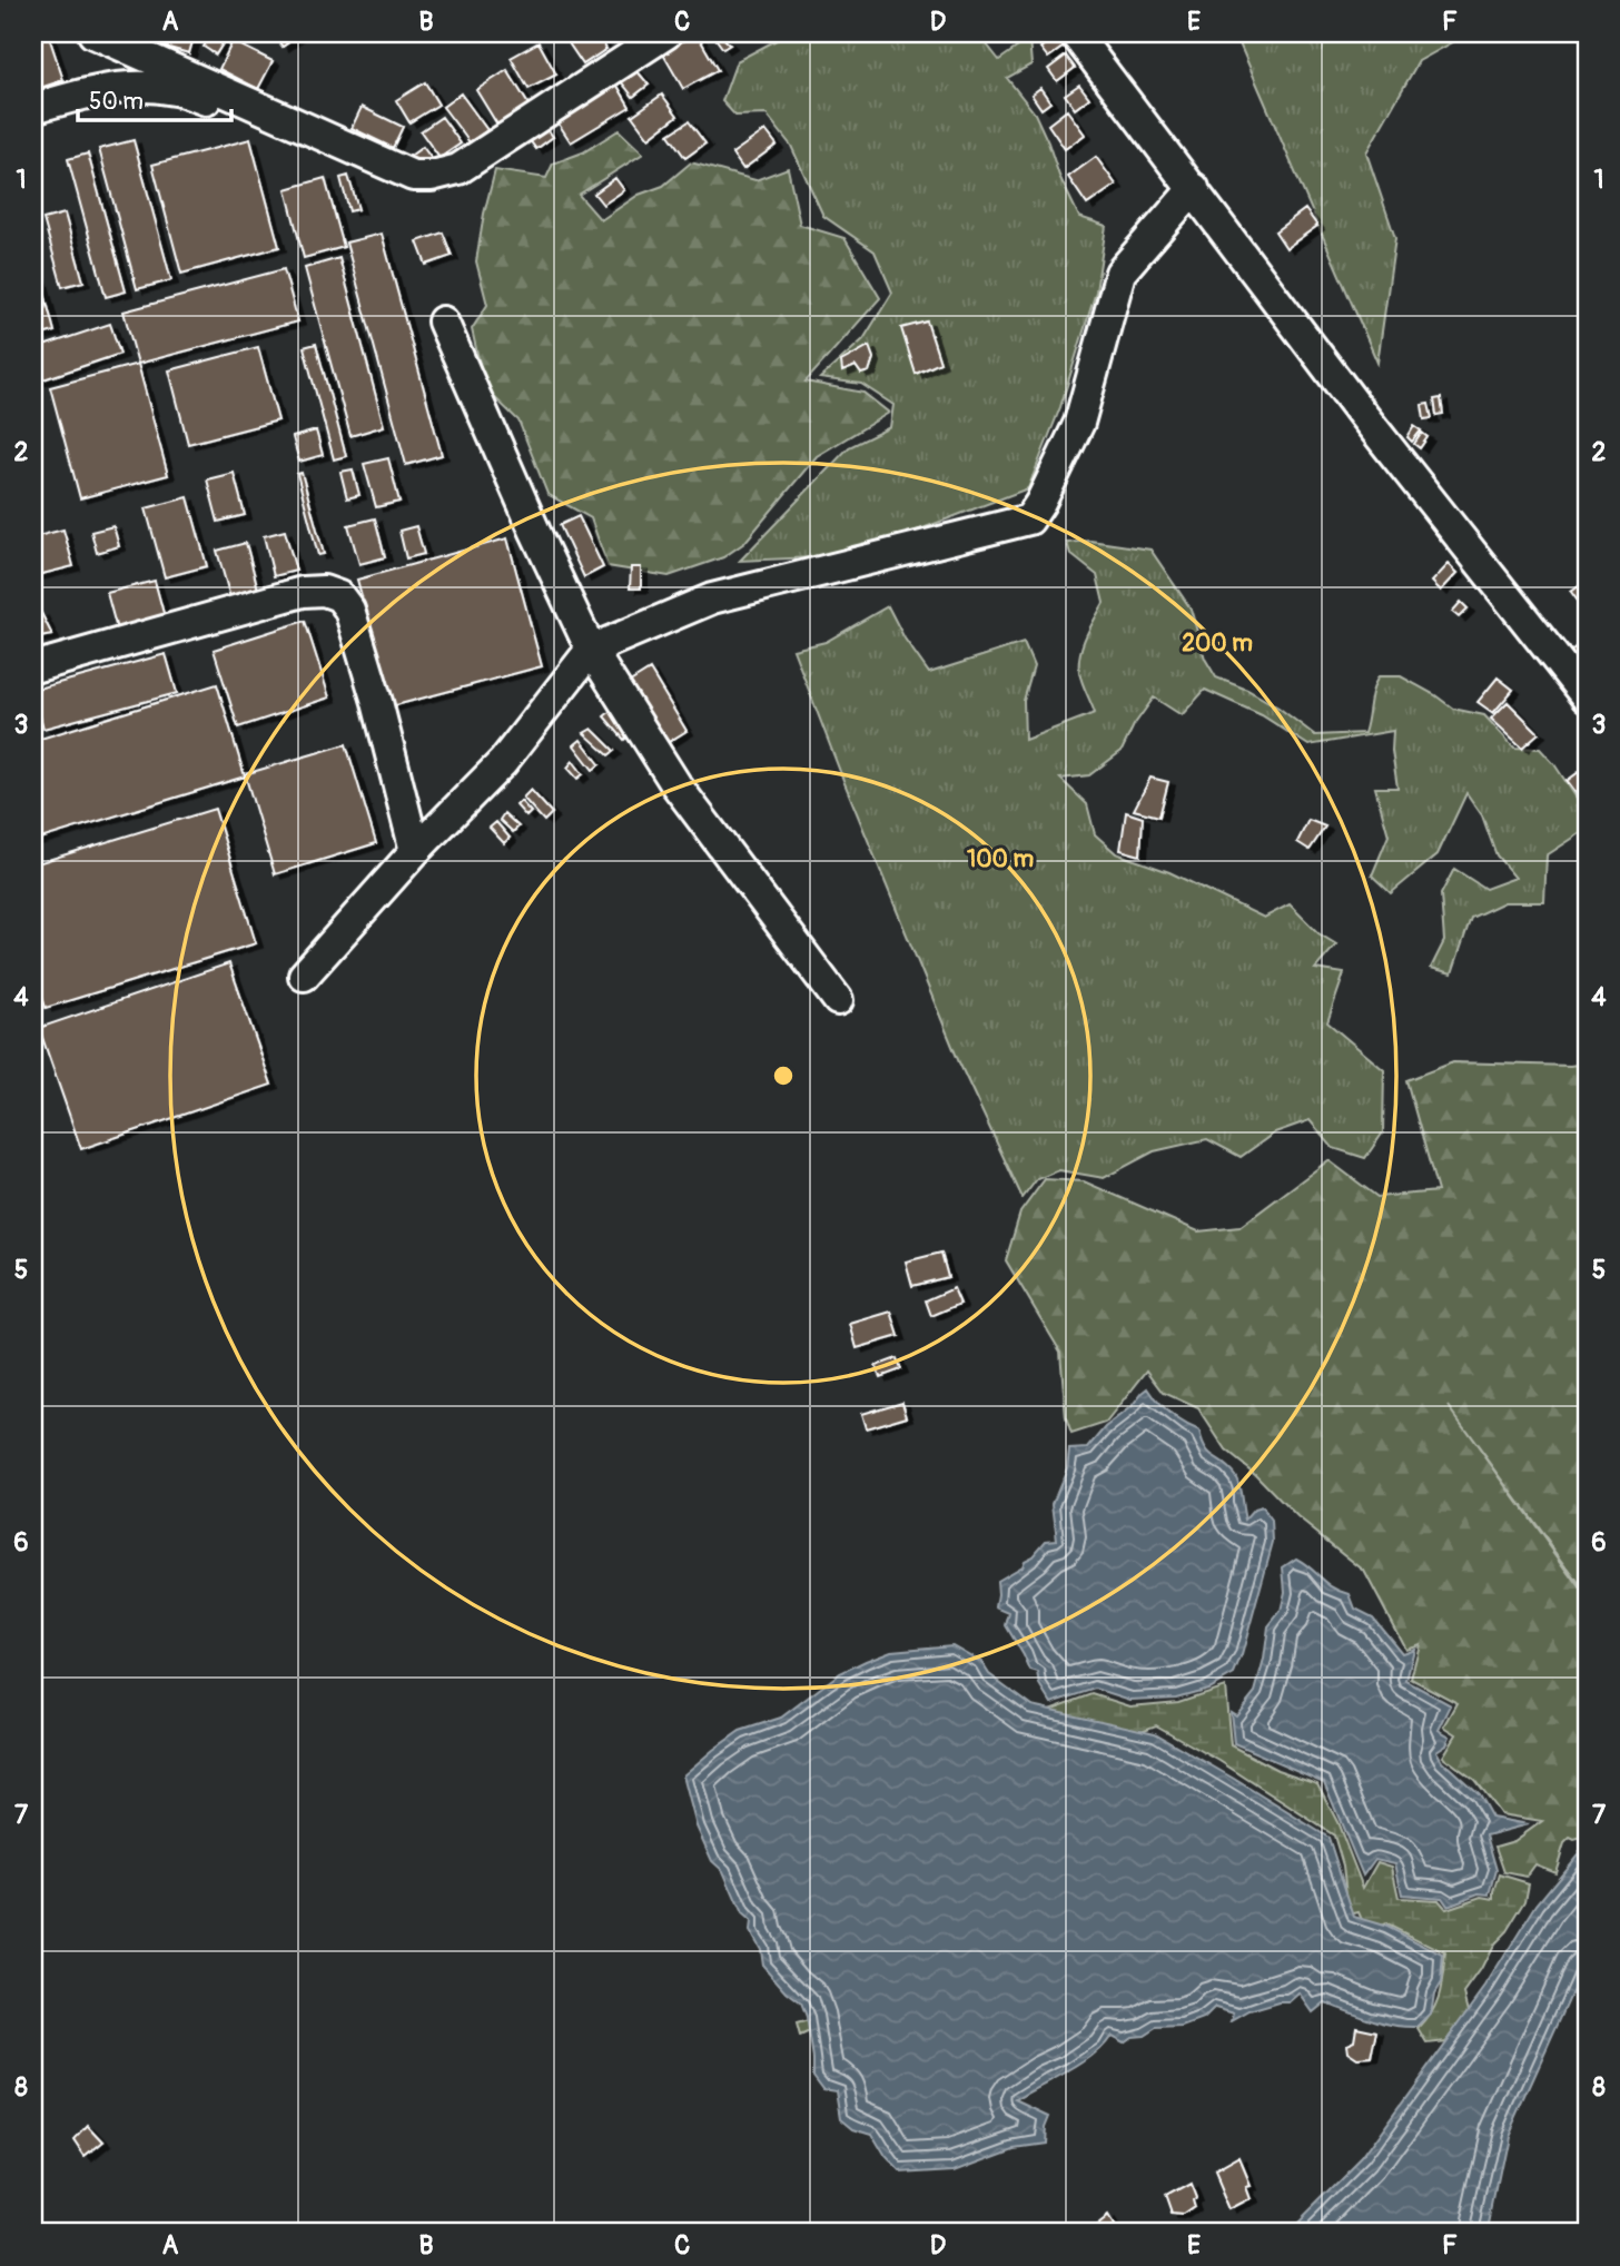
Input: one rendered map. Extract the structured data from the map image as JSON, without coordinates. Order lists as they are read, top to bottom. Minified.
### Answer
{"scale_bar":"50 m","grid":{"columns":["A","B","C","D","E","F"],"rows":["1","2","3","4","5","6","7","8"]},"rings":["200 m","100 m"]}
